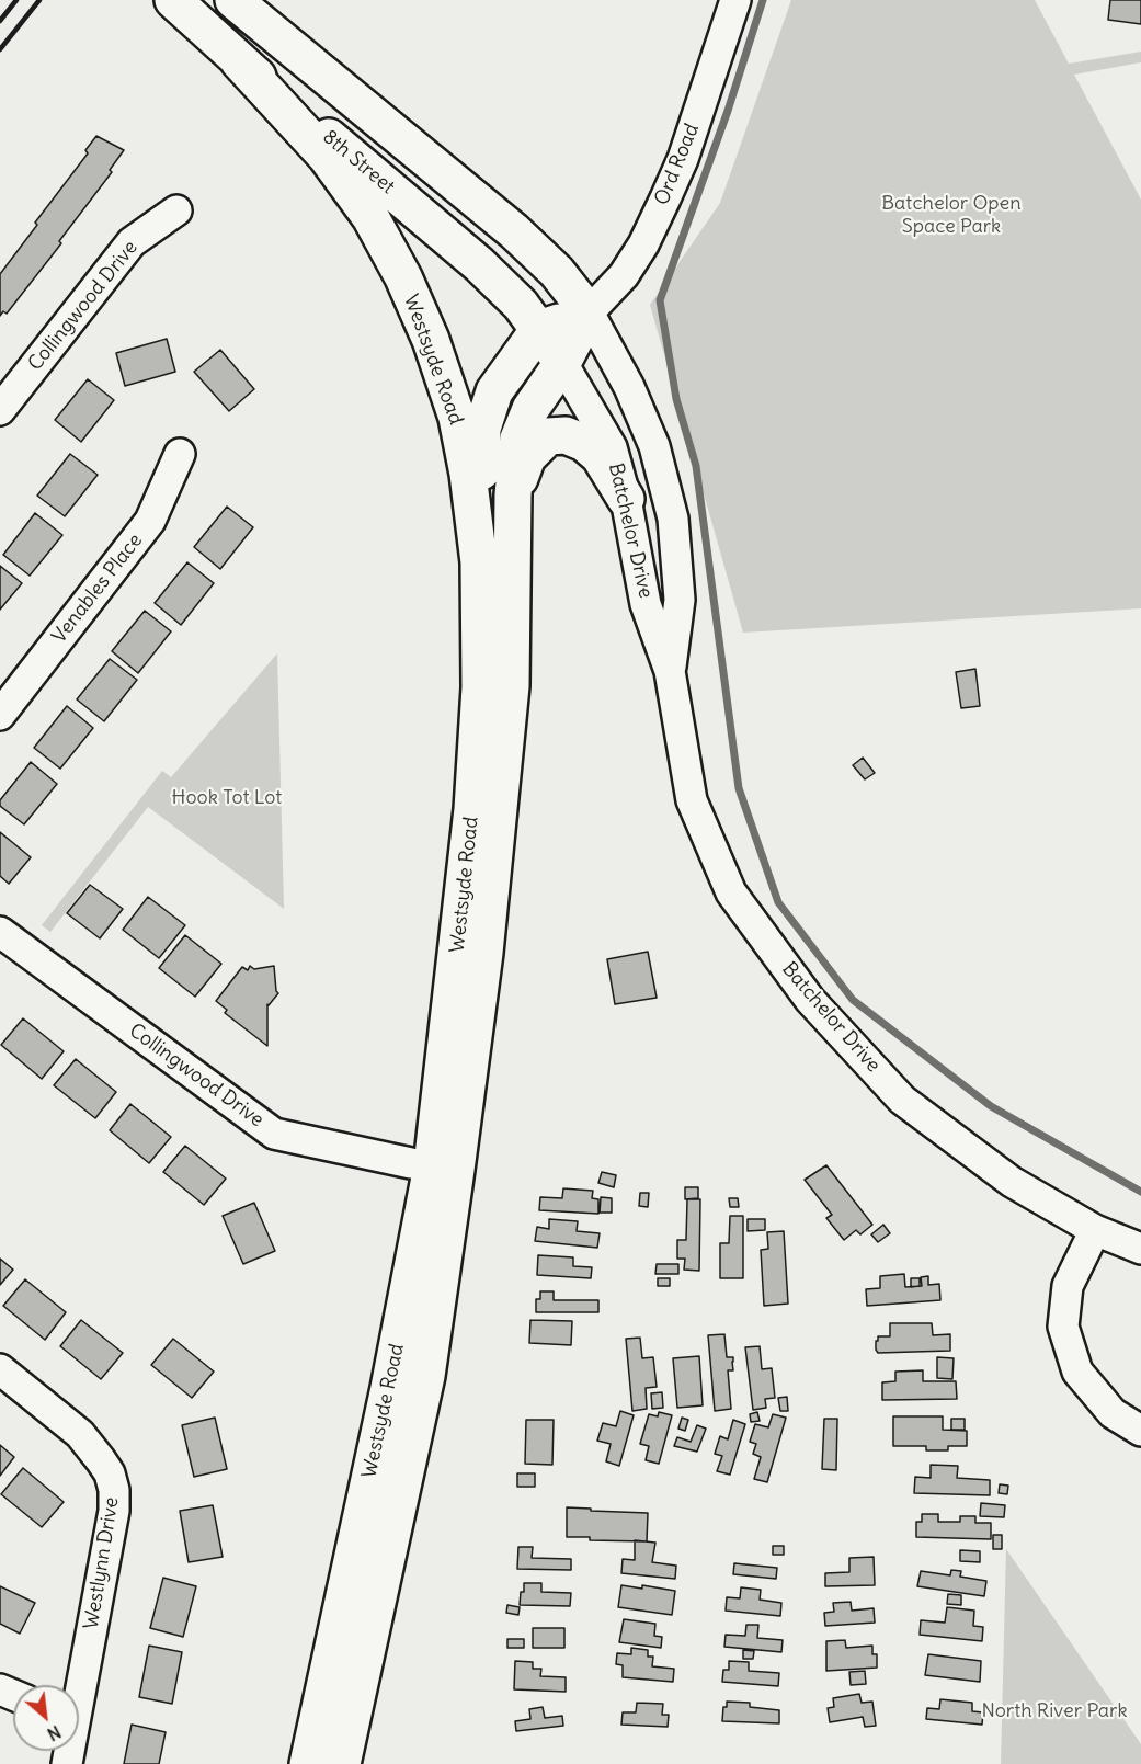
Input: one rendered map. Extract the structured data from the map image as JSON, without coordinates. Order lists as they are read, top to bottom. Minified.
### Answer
{"streets":{"main road":["8th Street","Westsyde Road","Batchelor Drive"],"street":["Ord Road","Collingwood Drive","Venables Place","Westlynn Drive"]},"crossings":[["8th Street","Westsyde Road"],["8th Street","Batchelor Drive"],["Ord Road","Westsyde Road"],["Ord Road","Batchelor Drive"],["Collingwood Drive","Westsyde Road"],["Westsyde Road","Batchelor Drive"]],"parks":["Batchelor Open Space Park","Hook Tot Lot","North River Park"],"north":"bottom right"}
